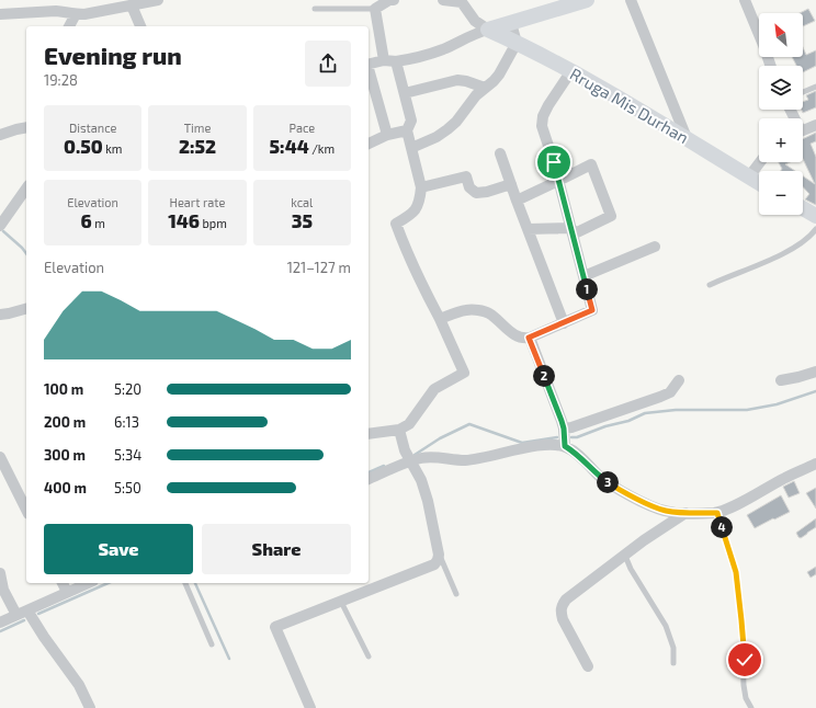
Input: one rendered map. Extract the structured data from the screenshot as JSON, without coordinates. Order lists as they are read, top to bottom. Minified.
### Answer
{"streets":{"street":["Rruga Mis Durhan"]},"north":"top left","page":{"map_buttons":["+","−"],"heading":["Evening run","19:28"],"stats":[["Distance","0.50 km"],["Time","2:52"],["Pace","5:44 /km"],["Elevation","6 m"],["Heart rate","146 bpm"],["kcal","35"]],"chart":["Elevation","121–127 m"],"pins":["1","2","3","4"],"list":[{"name":"100 m","note":"5:20"},{"name":"200 m","note":"6:13"},{"name":"300 m","note":"5:34"},{"name":"400 m","note":"5:50"}],"buttons":["Save","Share"]}}
